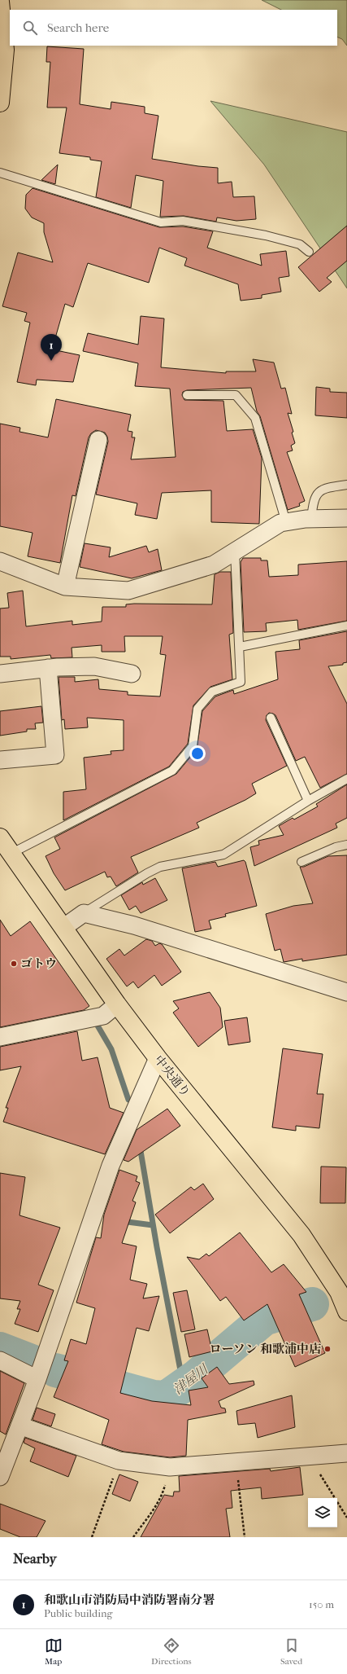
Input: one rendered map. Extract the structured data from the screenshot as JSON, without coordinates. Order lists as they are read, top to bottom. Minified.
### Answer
{"streets":{"highway":["中央通り"]},"water":["津屋川"],"places":["ゴトウ","ローソン 和歌浦中店"],"page":{"search":"Search here","pins":"1","heading":"Nearby","list":[{"mark":"1","name":"和歌山市消防局中消防署南分署","note":"Public building","value":"150 m"}],"nav":["Map","Directions","Saved"]}}
